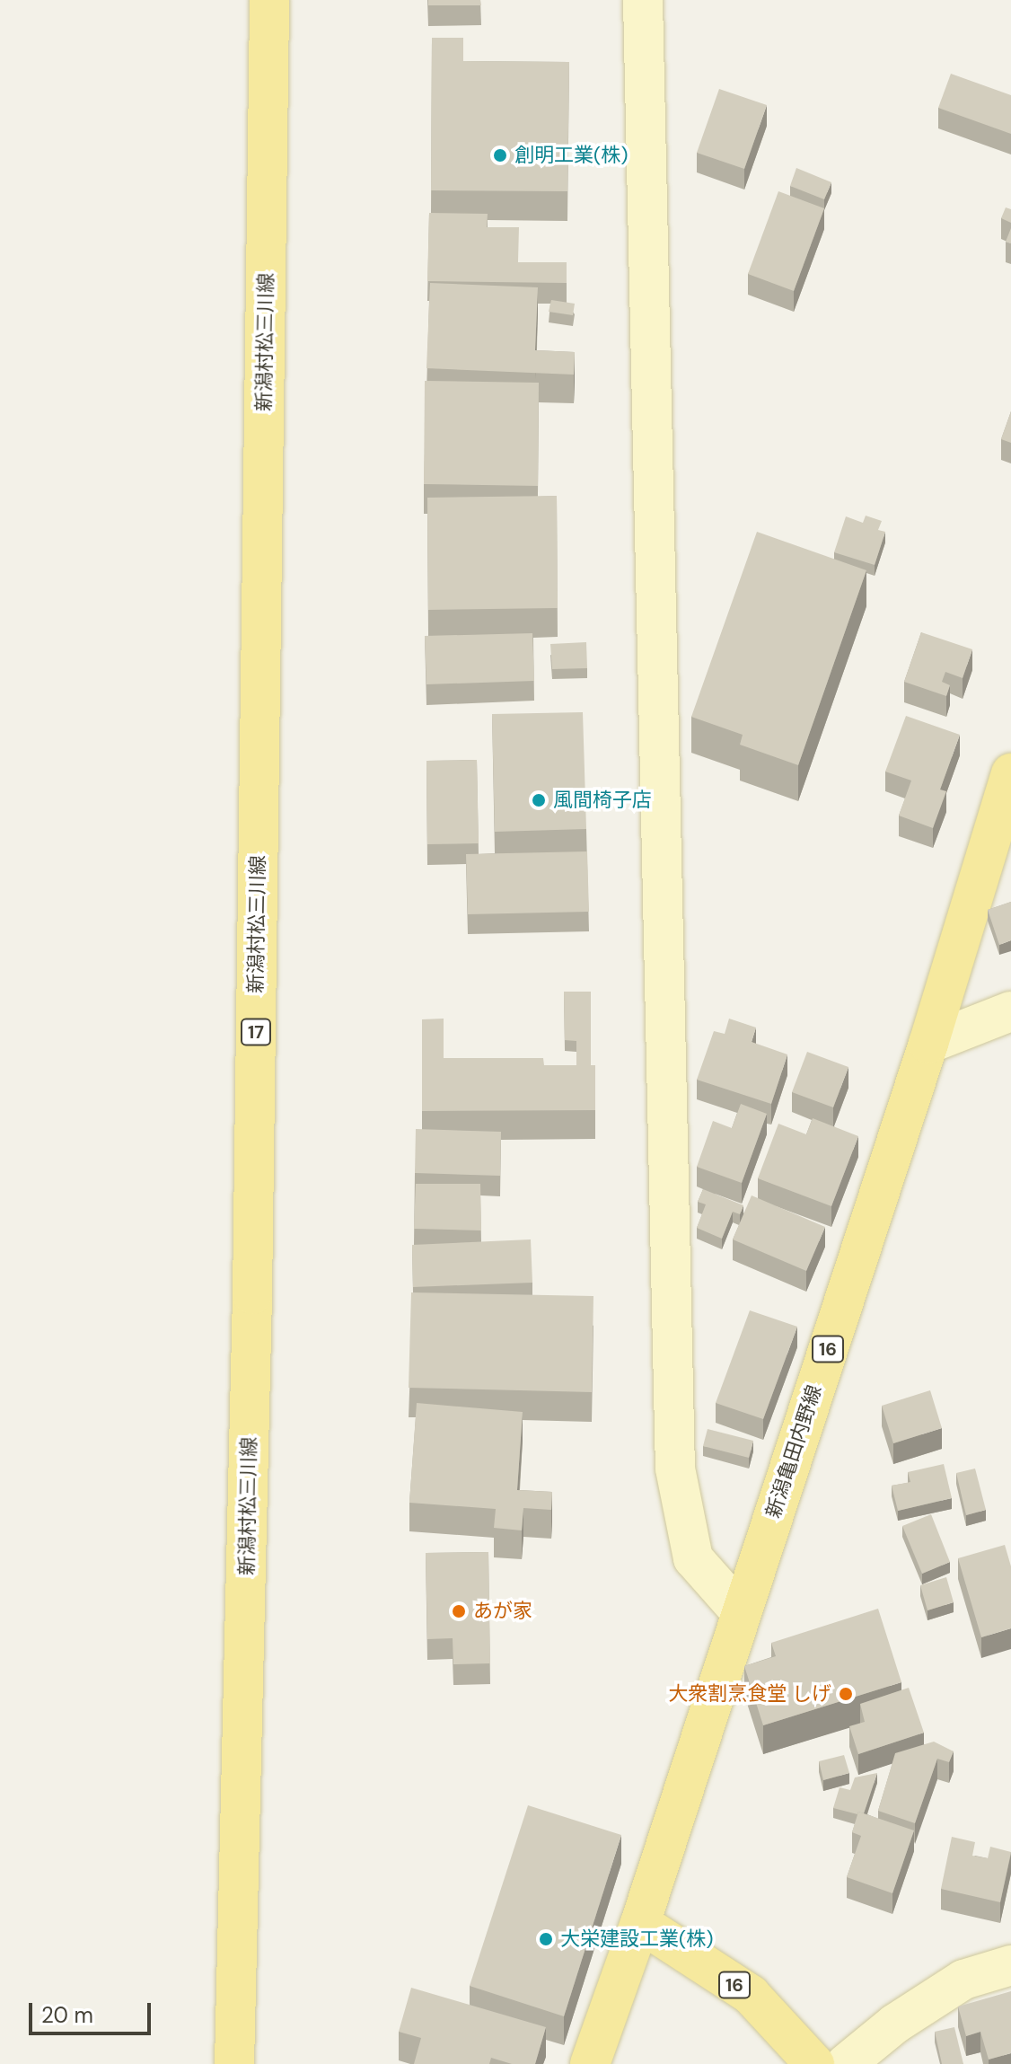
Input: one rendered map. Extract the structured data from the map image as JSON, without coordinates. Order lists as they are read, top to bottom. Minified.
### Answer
{"streets":{"main road":["新潟村松三川線","17","16","新潟亀田内野線"]},"crossings":[["16","新潟亀田内野線"]],"places":["創明工業(株)","風間椅子店","あが家","大衆割烹食堂 しげ","大栄建設工業(株)"],"scale_bar":"20 m"}
